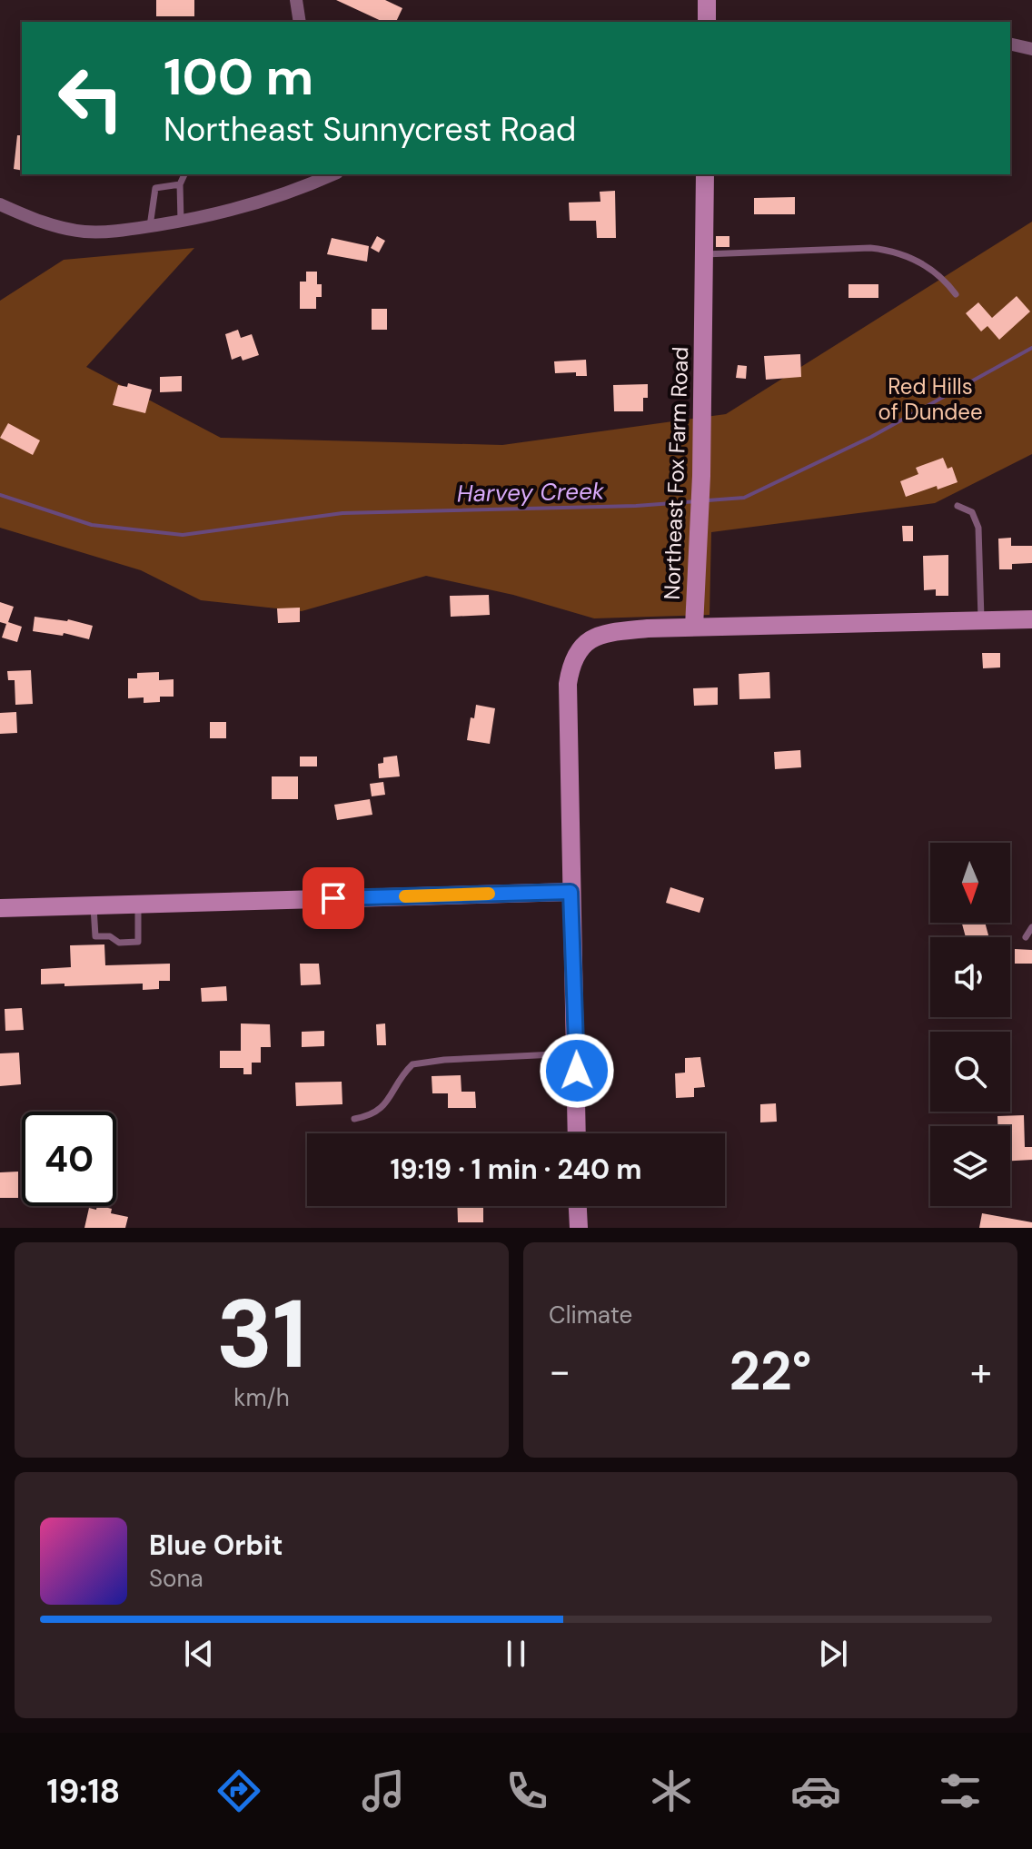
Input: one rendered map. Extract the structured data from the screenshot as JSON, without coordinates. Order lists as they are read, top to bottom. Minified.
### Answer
{"streets":{"street":["Northeast Fox Farm Road"]},"water":["Harvey Creek"],"parks":["Red Hills of Dundee"],"north":"bottom","page":{"turn":["100 m","Northeast Sunnycrest Road"],"limit":"40","trip":"19:19 · 1 min · 240 m","tile":[["31","km/h"],"Climate"],"heat":["−","22°","+"],"song":["Blue Orbit","Sona"],"tabs":"19:18"}}
